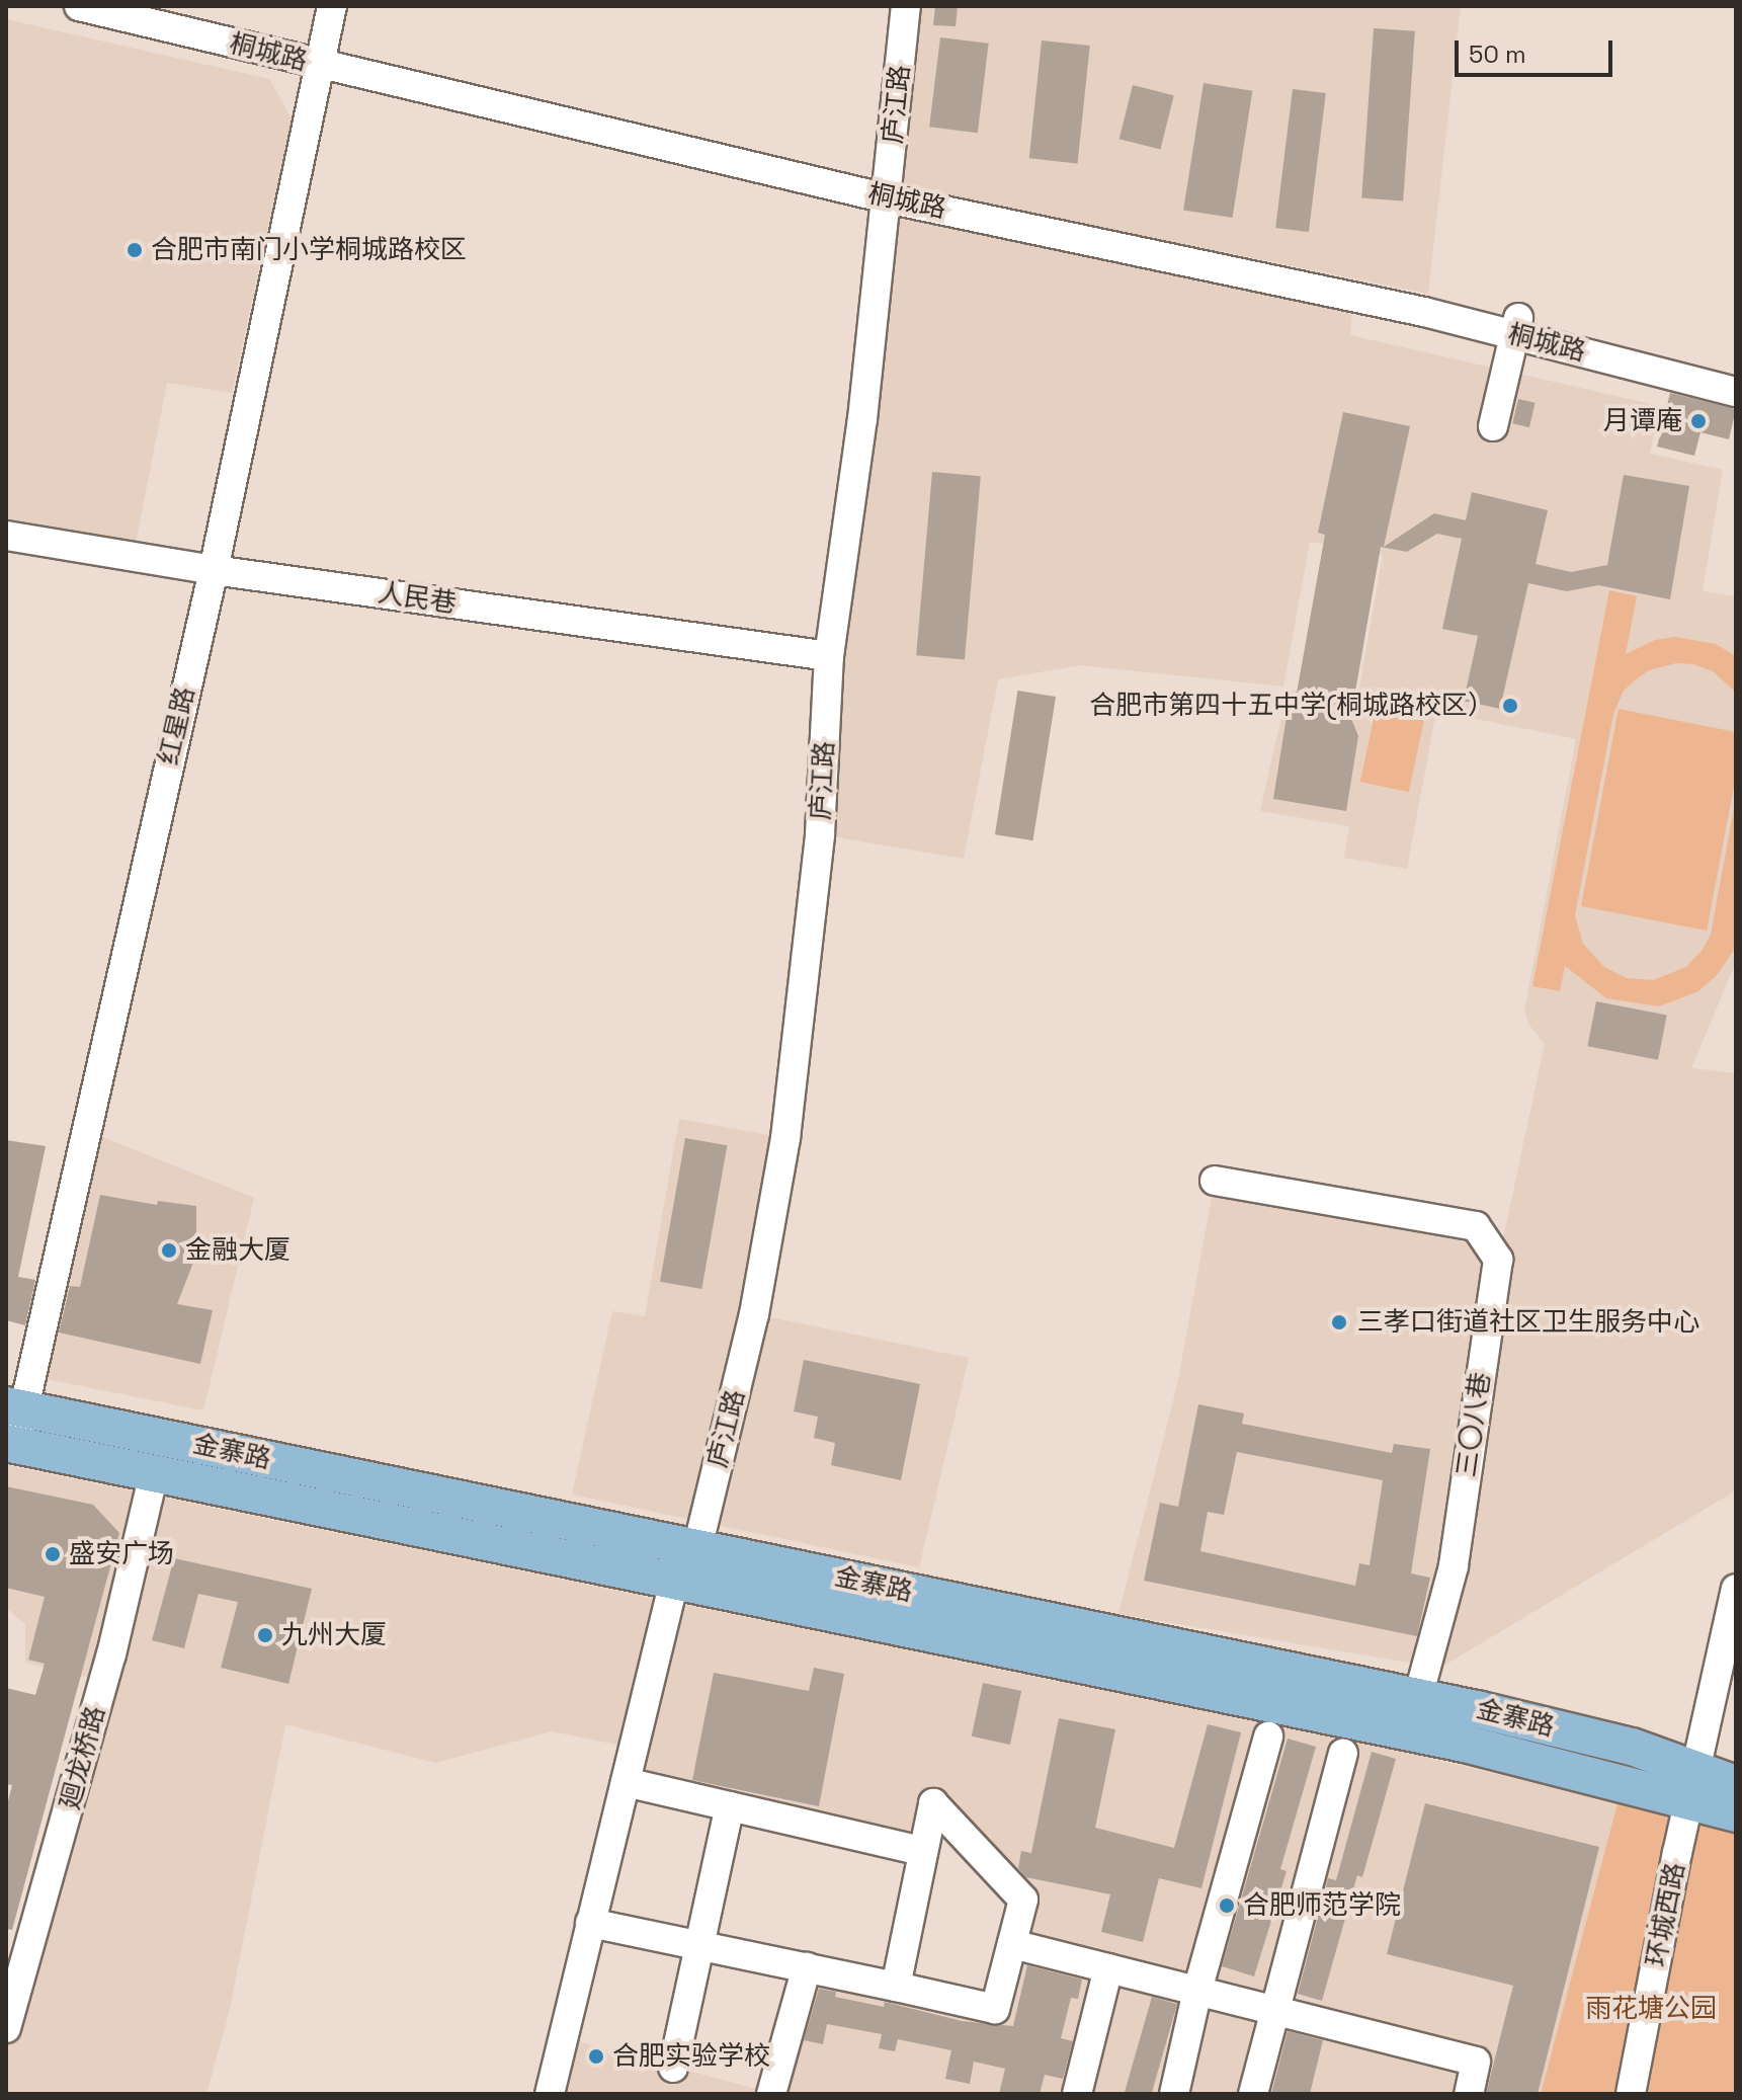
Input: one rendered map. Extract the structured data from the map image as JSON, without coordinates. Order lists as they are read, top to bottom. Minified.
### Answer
{"streets":{"main road":["金寨路"],"street":["桐城路","庐江路","人民巷","红星路","三〇八巷","廻龙桥路","环城西路"]},"crossings":[["桐城路","庐江路"],["桐城路","红星路"],["庐江路","人民巷"],["庐江路","金寨路"],["人民巷","红星路"],["红星路","金寨路"],["三〇八巷","金寨路"],["金寨路","环城西路"]],"parks":["雨花塘公园"],"places":["合肥市南门小学桐城路校区","月谭庵","合肥市第四十五中学(桐城路校区）","金融大厦","三孝口街道社区卫生服务中心","盛安广场","九州大厦","合肥师范学院","合肥实验学校"],"scale_bar":"50 m"}
